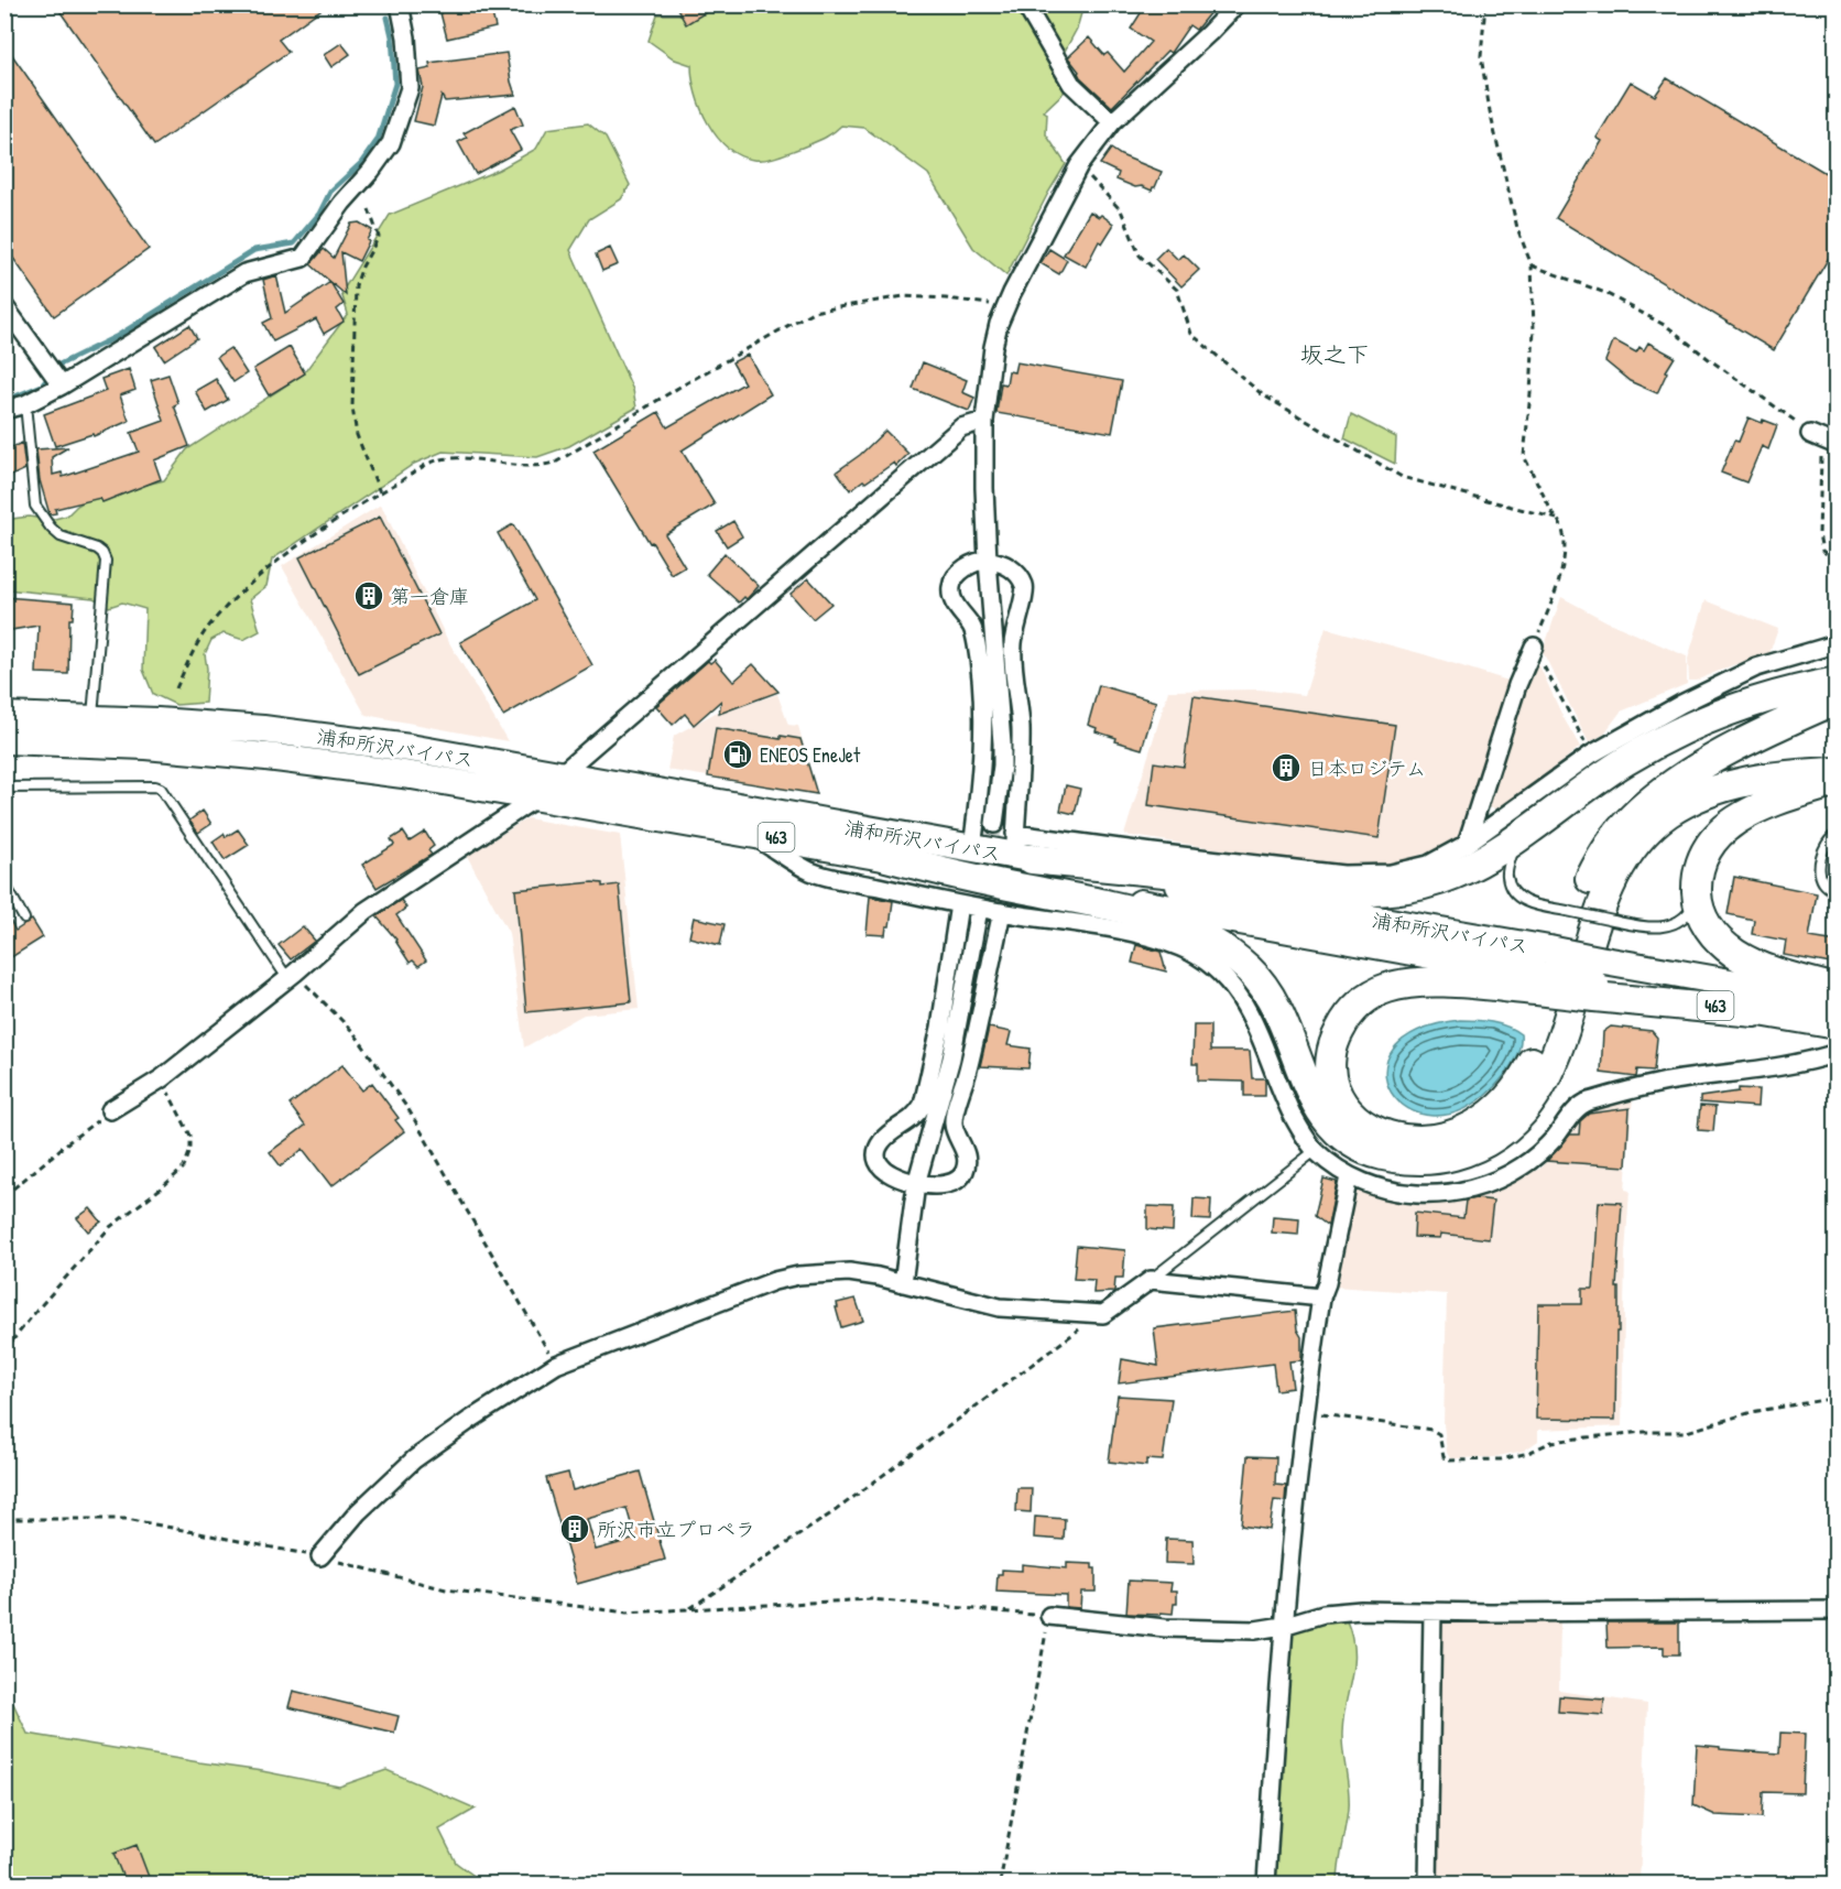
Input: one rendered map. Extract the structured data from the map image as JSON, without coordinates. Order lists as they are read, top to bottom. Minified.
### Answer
{"streets":{"highway":["浦和所沢バイパス","463"]},"districts":["坂之下"],"places":{"building":["第一倉庫","日本ロジテム","所沢市立プロペラ"],"fuel station":["ENEOS EneJet"]}}
